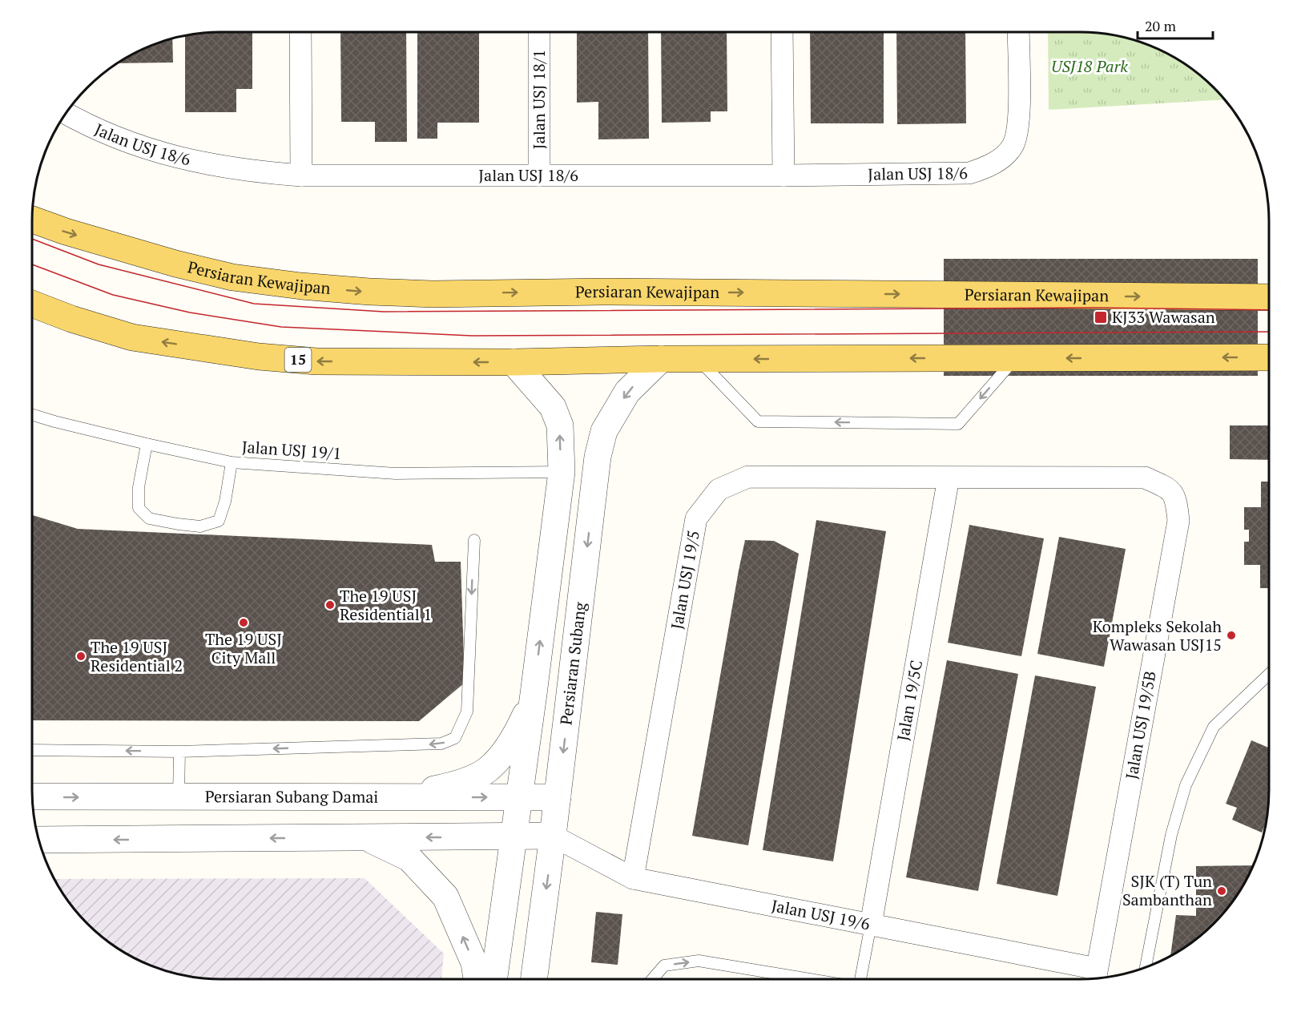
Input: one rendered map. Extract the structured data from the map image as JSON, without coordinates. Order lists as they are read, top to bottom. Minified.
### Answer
{"streets":{"main road":["Persiaran Kewajipan","15"],"street":["Jalan USJ 18/1","Jalan USJ 18/6","Jalan USJ 19/5","Persiaran Subang","Jalan 19/5C","Jalan USJ 19/5B","Persiaran Subang Damai","Jalan USJ 19/6"],"lane":["Jalan USJ 19/1"]},"crossings":[["Jalan USJ 18/1","Jalan USJ 18/6"],["15","Persiaran Subang"],["Jalan USJ 19/5","Jalan 19/5C"],["Jalan USJ 19/5","Jalan USJ 19/5B"],["Jalan USJ 19/5","Jalan USJ 19/6"],["Persiaran Subang","Persiaran Subang Damai"],["Persiaran Subang","Jalan USJ 19/6"],["Jalan 19/5C","Jalan USJ 19/5B"],["Jalan 19/5C","Jalan USJ 19/6"],["Jalan USJ 19/5B","Jalan USJ 19/6"]],"parks":["USJ18 Park"],"places":{"transit":["KJ33 Wawasan"],"other":["The 19 USJ Residential 1","The 19 USJ City Mall","Kompleks Sekolah Wawasan USJ15","The 19 USJ Residential 2","SJK (T) Tun Sambanthan"]},"scale_bar":"20 m"}
